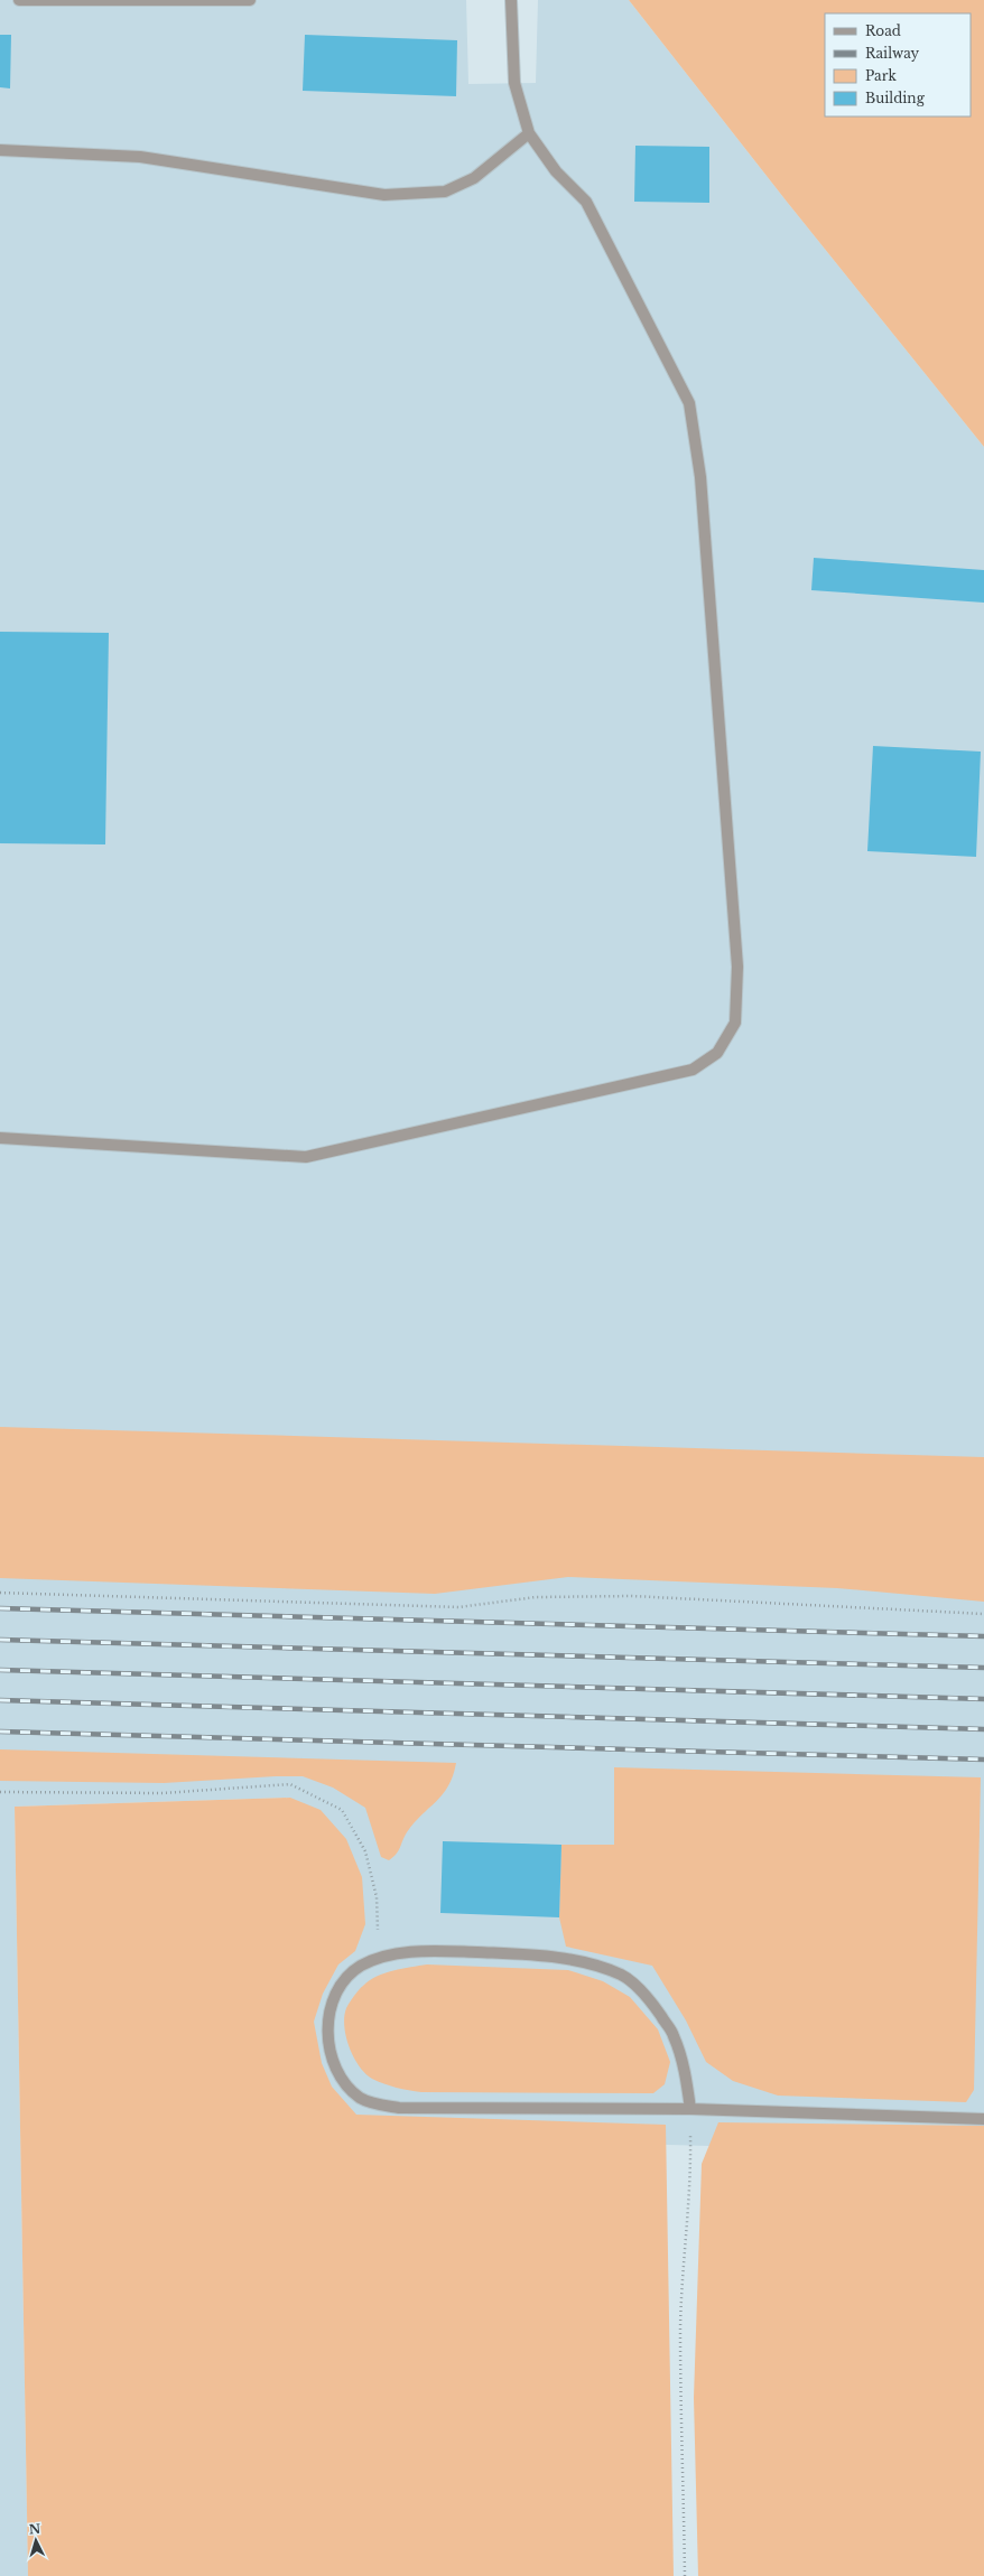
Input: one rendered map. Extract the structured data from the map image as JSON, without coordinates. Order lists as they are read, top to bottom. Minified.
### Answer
{"legend":["Road","Railway","Park","Building"],"north":"top"}
